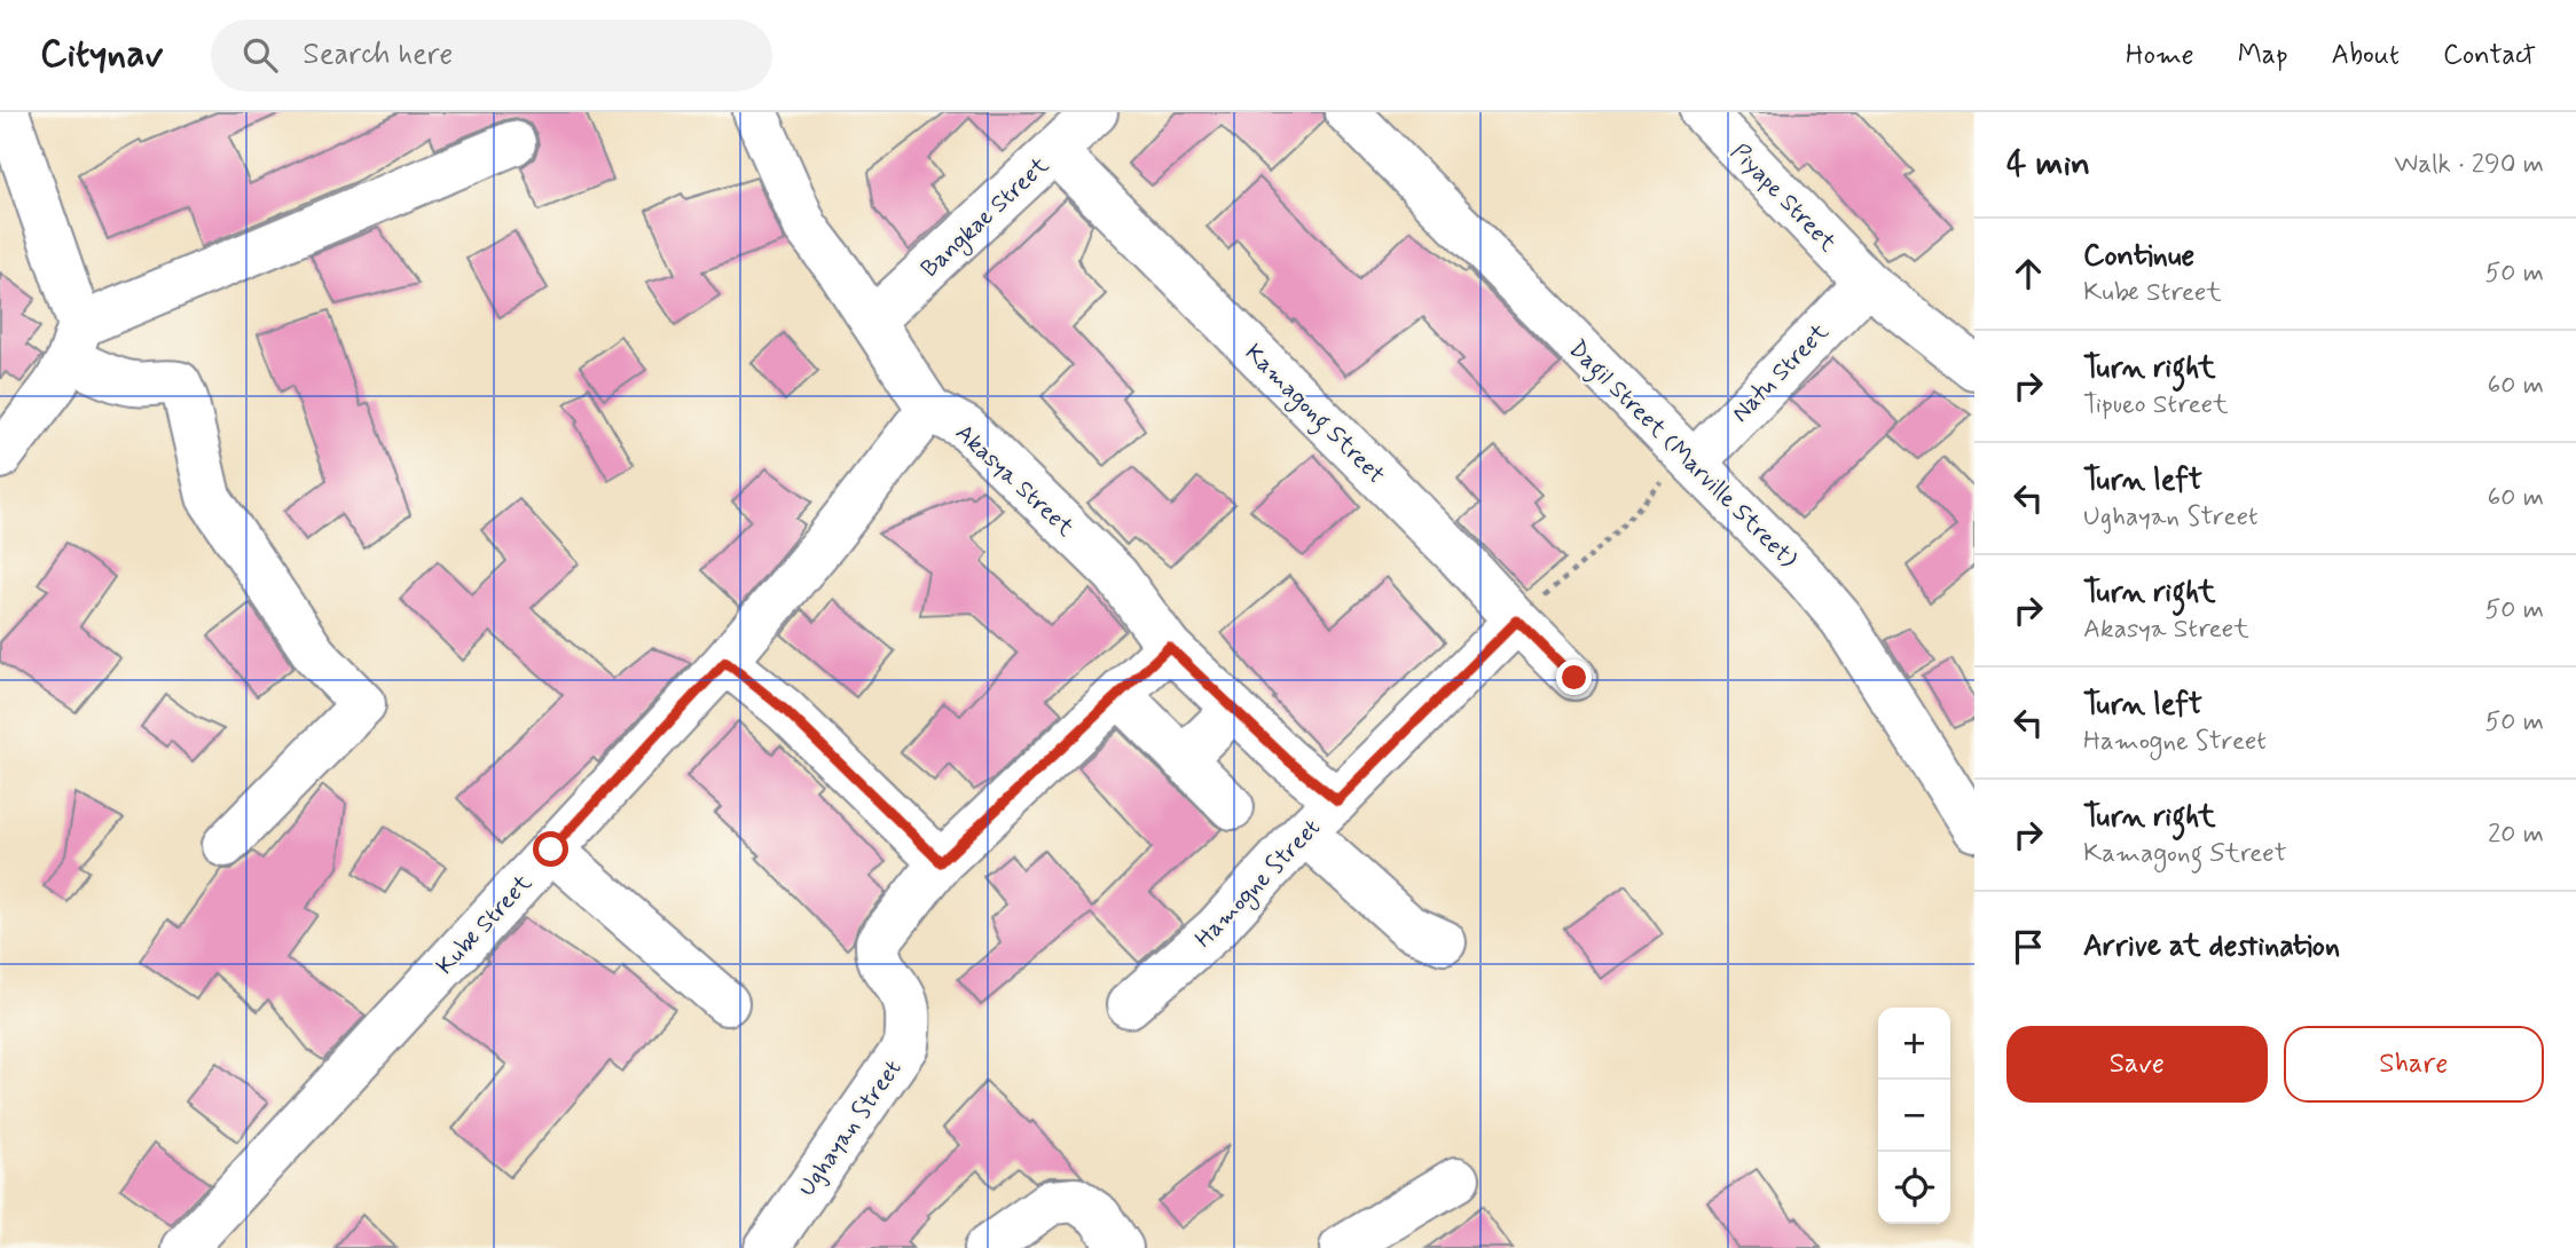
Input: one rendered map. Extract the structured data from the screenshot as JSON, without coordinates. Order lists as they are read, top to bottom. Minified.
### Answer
{"streets":{"street":["Piyape Street","Bangkae Street","Natu Street","Kamagong Street","Dagil Street (Marville Street)","Akasya Street","Hamogne Street","Kube Street","Ughayan Street"]},"crossings":[["Piyape Street","Natu Street"],["Bangkae Street","Kamagong Street"],["Bangkae Street","Akasya Street"],["Natu Street","Dagil Street (Marville Street)"],["Kamagong Street","Hamogne Street"],["Akasya Street","Hamogne Street"],["Akasya Street","Kube Street"],["Akasya Street","Ughayan Street"]],"page":{"header":"Citynav","search":"Search here","nav":["Home","Map","About","Contact"],"heading":["4 min","Walk · 290 m"],"list":[["Continue","Kube Street","50 m"],["Turn right","Tipueo Street","60 m"],["Turn left","Ughayan Street","60 m"],["Turn right","Akasya Street","50 m"],["Turn left","Hamogne Street","50 m"],["Turn right","Kamagong Street","20 m"],"Arrive at destination"],"buttons":["Save","Share"],"map_buttons":["+","−"]}}
